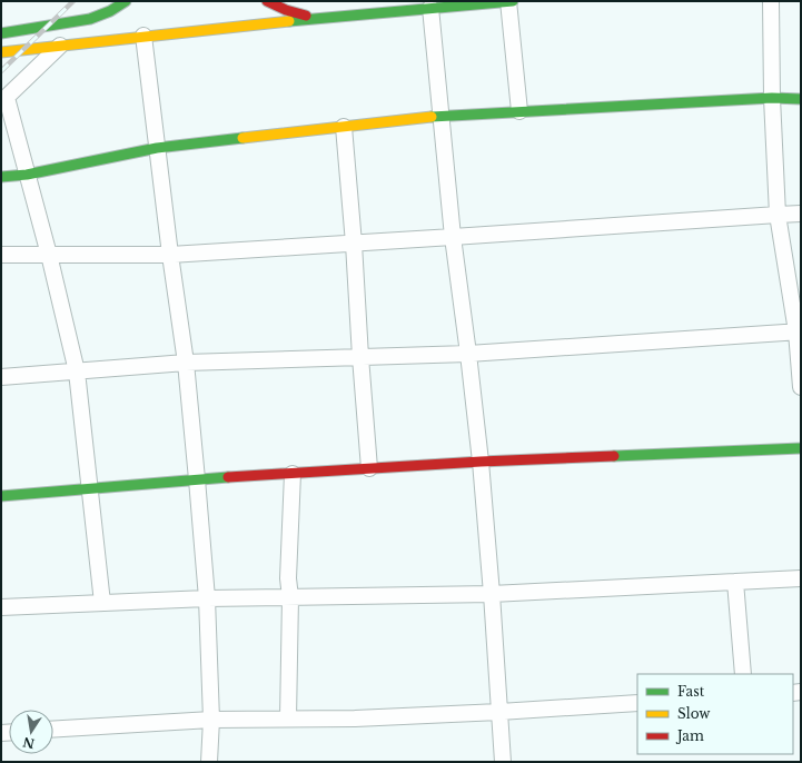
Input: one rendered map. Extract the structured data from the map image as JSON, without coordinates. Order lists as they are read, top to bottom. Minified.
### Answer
{"legend":["Fast","Slow","Jam"],"north":"bottom"}
